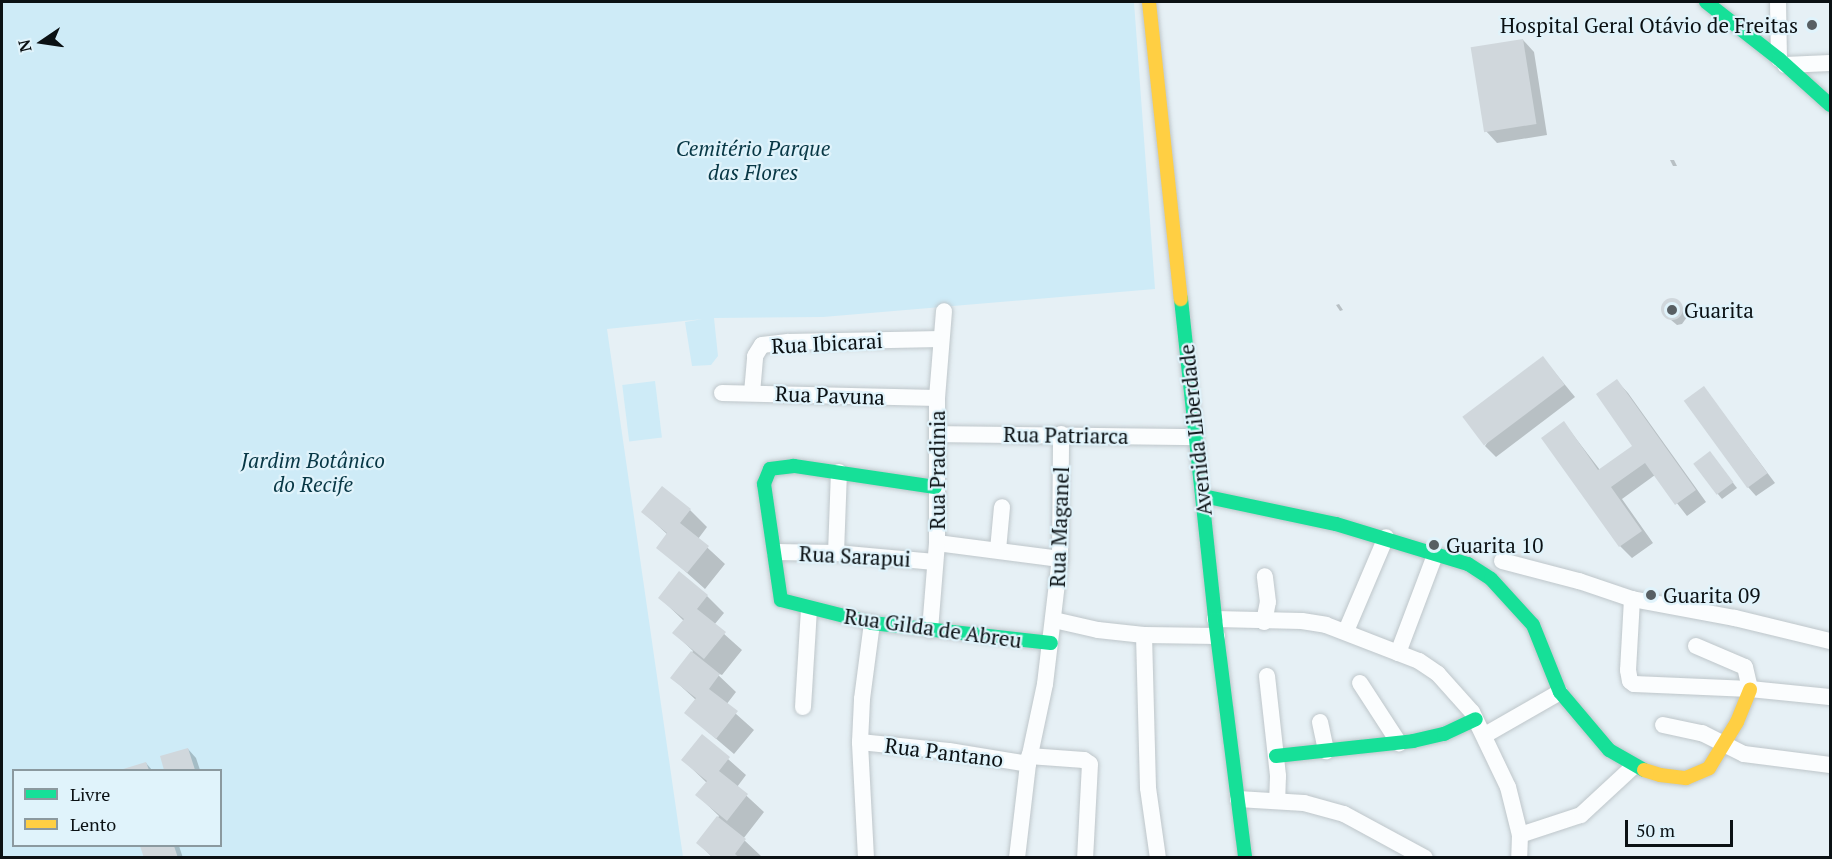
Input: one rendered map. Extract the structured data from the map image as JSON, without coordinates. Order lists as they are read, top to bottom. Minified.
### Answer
{"streets":{"street":["Rua Ibicarai","Rua Pavuna","Avenida Liberdade","Rua Patriarca","Rua Pradinia","Rua Maganel","Rua Sarapui","Rua Gilda de Abreu","Rua Pantano"]},"crossings":[["Rua Ibicarai","Rua Pavuna"],["Rua Ibicarai","Rua Pradinia"],["Rua Pavuna","Rua Pradinia"],["Avenida Liberdade","Rua Patriarca"],["Rua Patriarca","Rua Pradinia"],["Rua Patriarca","Rua Maganel"],["Rua Pradinia","Rua Sarapui"],["Rua Pradinia","Rua Gilda de Abreu"],["Rua Maganel","Rua Gilda de Abreu"],["Rua Maganel","Rua Pantano"],["Rua Sarapui","Rua Gilda de Abreu"]],"parks":["Cemitério Parque das Flores","Jardim Botânico do Recife"],"places":["Hospital Geral Otávio de Freitas","Guarita","Guarita 10","Guarita 09"],"legend":["Livre","Lento"],"scale_bar":"50 m","north":"left"}
